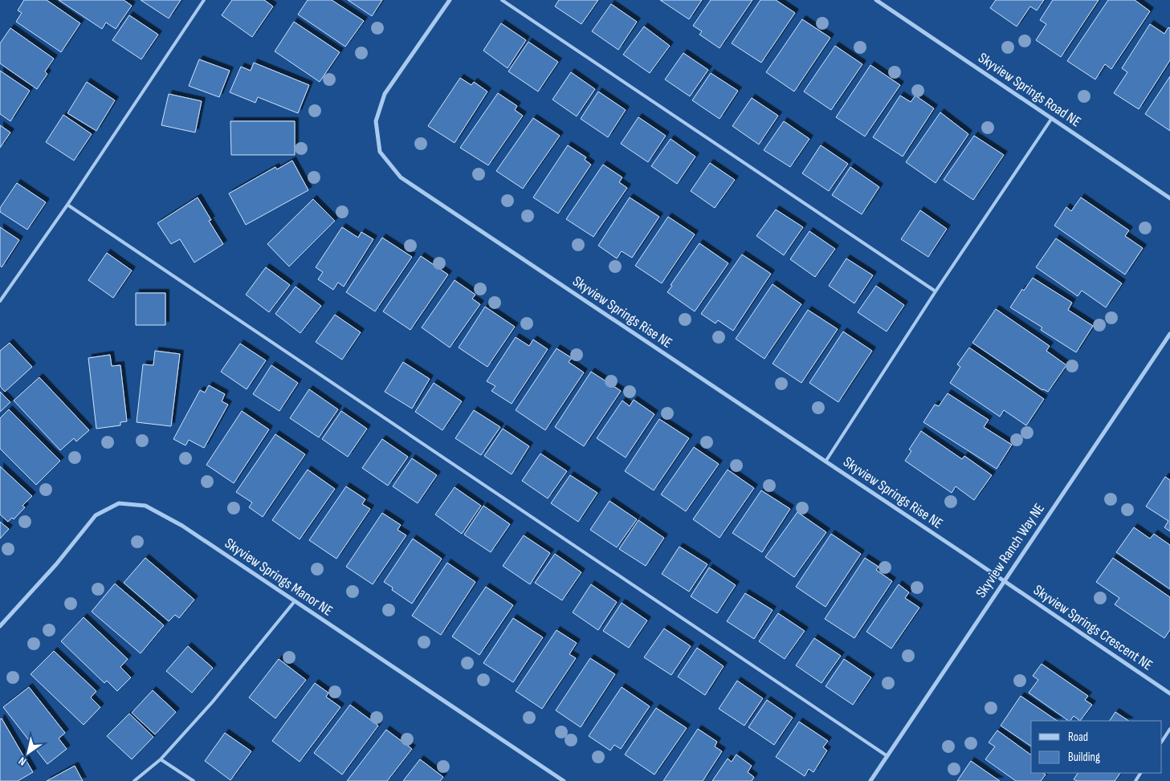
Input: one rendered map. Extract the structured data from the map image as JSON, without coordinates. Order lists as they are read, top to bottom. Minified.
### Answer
{"streets":{"street":["Skyview Springs Road NE","Skyview Springs Rise NE","Skyview Ranch Way NE","Skyview Springs Manor NE","Skyview Springs Crescent NE"]},"crossings":[["Skyview Springs Rise NE","Skyview Ranch Way NE"],["Skyview Springs Rise NE","Skyview Springs Crescent NE"],["Skyview Ranch Way NE","Skyview Springs Crescent NE"]],"legend":["Road","Building"],"north":"bottom left"}
